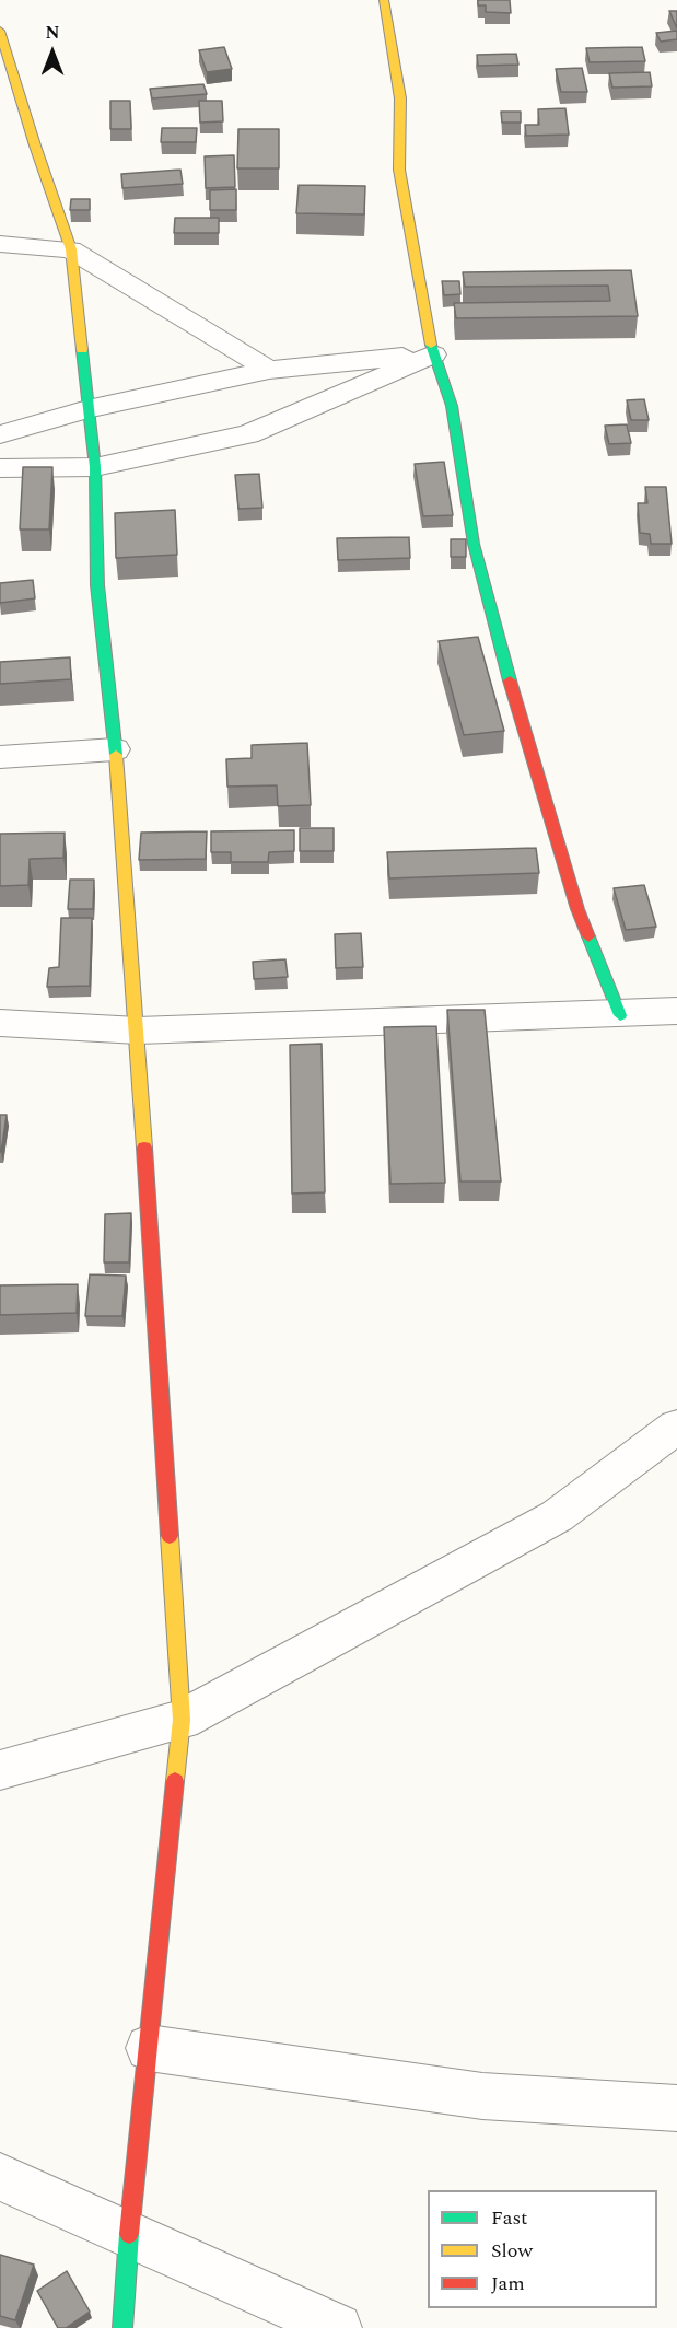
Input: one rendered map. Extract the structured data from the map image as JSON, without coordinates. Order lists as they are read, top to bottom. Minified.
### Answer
{"legend":["Fast","Slow","Jam"],"north":"top"}
